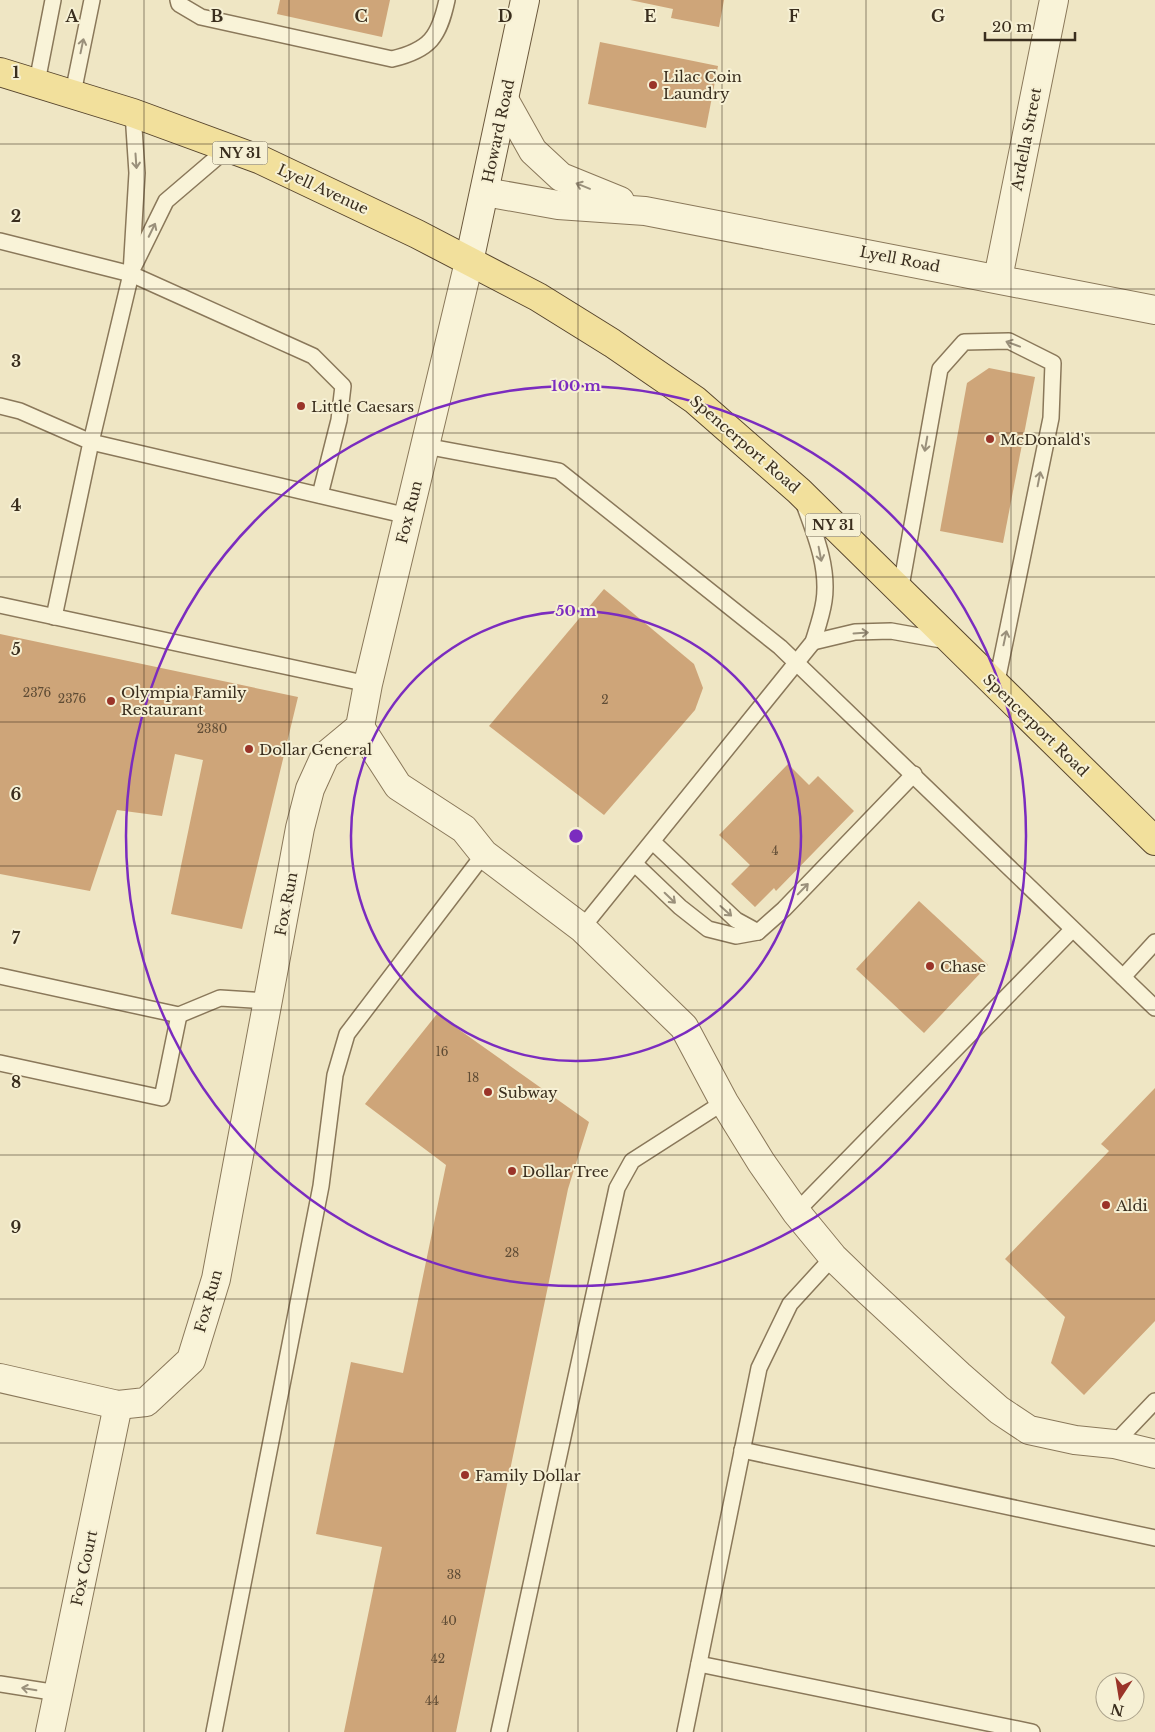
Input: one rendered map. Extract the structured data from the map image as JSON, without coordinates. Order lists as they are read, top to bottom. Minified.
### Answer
{"streets":{"main road":["NY 31","Lyell Avenue","Spencerport Road"],"street":["Howard Road","Ardella Street","Lyell Road","Fox Run","Fox Court"]},"crossings":[["Howard Road","Lyell Avenue"],["Howard Road","Lyell Road"],["Howard Road","Spencerport Road"],["Howard Road","Fox Run"],["Ardella Street","Lyell Road"],["Lyell Avenue","Spencerport Road"],["Lyell Avenue","Fox Run"],["Spencerport Road","Fox Run"],["Fox Run","Fox Court"]],"places":["Lilac Coin Laundry","Little Caesars","McDonald's","Olympia Family Restaurant","Dollar General","Chase","Subway","Dollar Tree","Aldi","Family Dollar"],"house_numbers":["2376","2376","2","2380","4","16","18","28","38","40","42","44"],"scale_bar":"20 m","north":"bottom","grid":{"columns":["A","B","C","D","E","F","G"],"rows":["1","2","3","4","5","6","7","8","9"]},"rings":["100 m","50 m"]}
